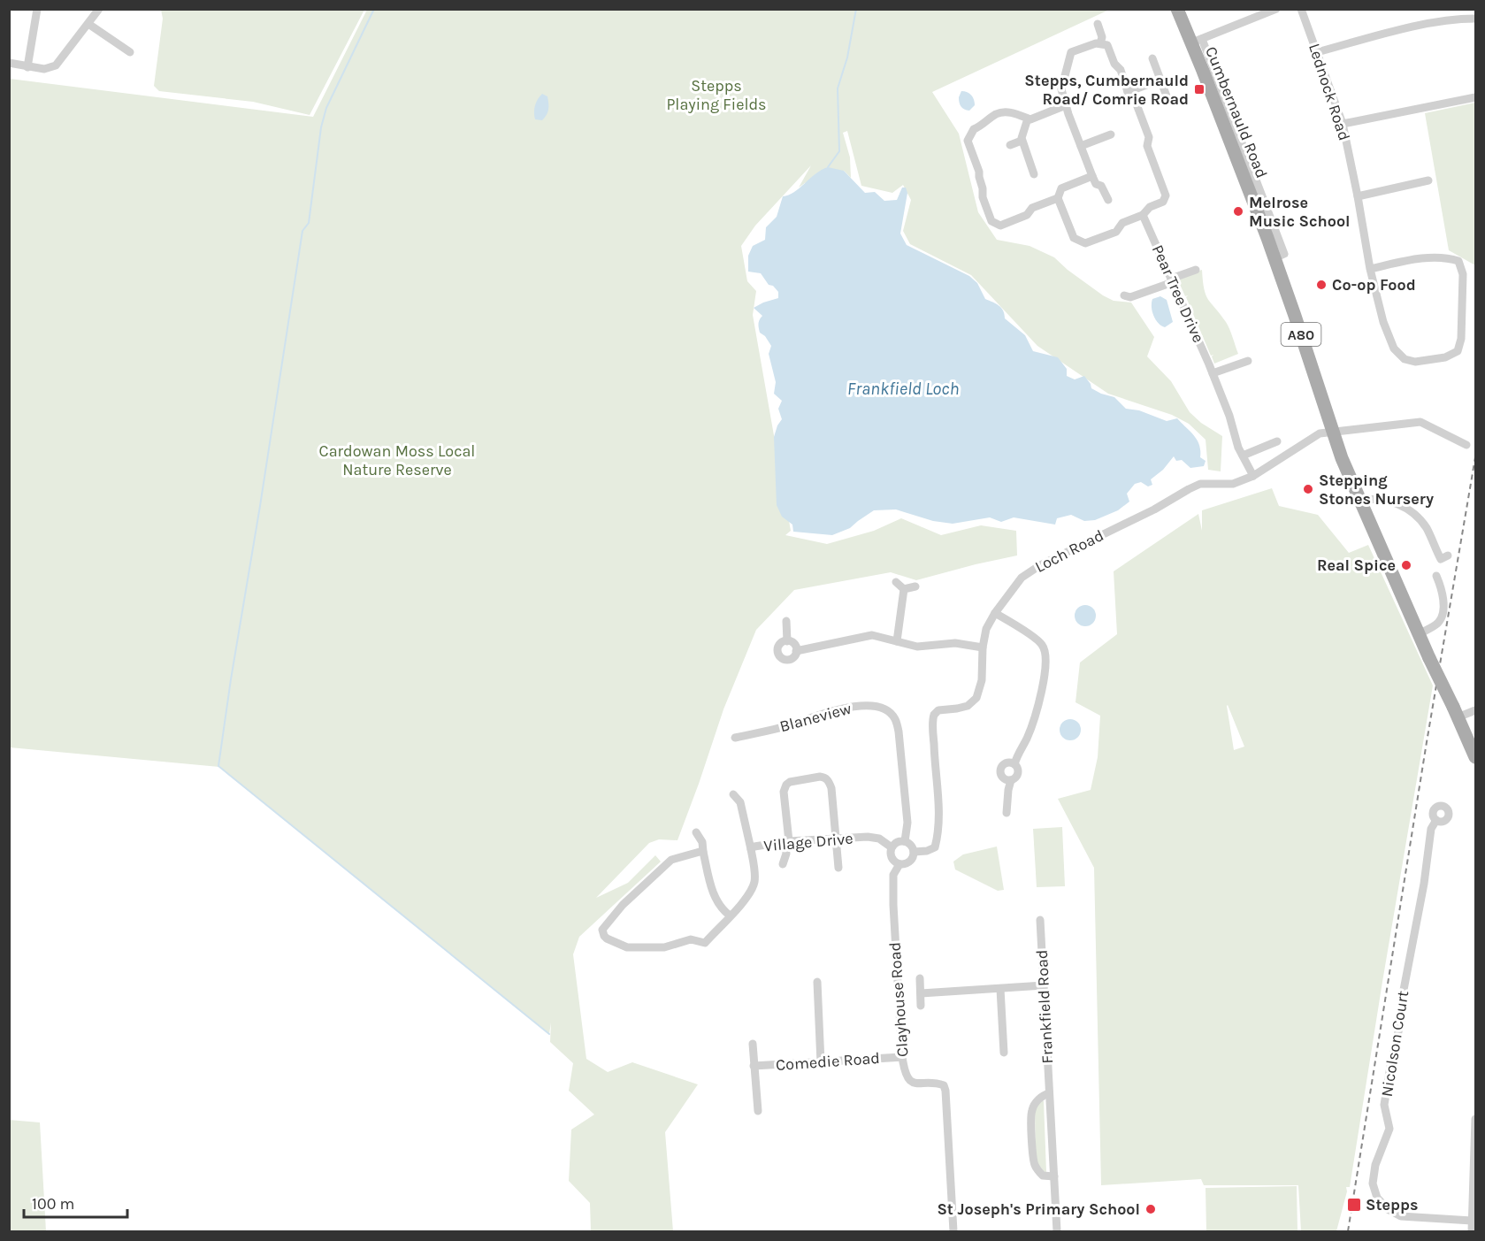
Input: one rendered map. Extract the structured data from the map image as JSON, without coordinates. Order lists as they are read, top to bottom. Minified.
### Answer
{"streets":{"main road":["Cumbernauld Road","A80"],"street":["Lednock Road","Pear Tree Drive","Loch Road","Blaneview","Village Drive","Clayhouse Road","Frankfield Road","Nicolson Court","Comedie Road"]},"crossings":[["Cumbernauld Road","Loch Road"],["Pear Tree Drive","Loch Road"],["Loch Road","Blaneview"],["Loch Road","Village Drive"],["Loch Road","Clayhouse Road"],["Blaneview","Village Drive"],["Blaneview","Clayhouse Road"],["Village Drive","Clayhouse Road"],["Clayhouse Road","Comedie Road"]],"water":["Frankfield Loch"],"parks":["Stepps Playing Fields","Cardowan Moss Local Nature Reserve"],"places":{"transit":["Stepps, Cumbernauld Road/ Comrie Road","Stepps"],"other":["Melrose Music School","Co-op Food","Stepping Stones Nursery","Real Spice","St Joseph's Primary School"]},"scale_bar":"100 m"}
